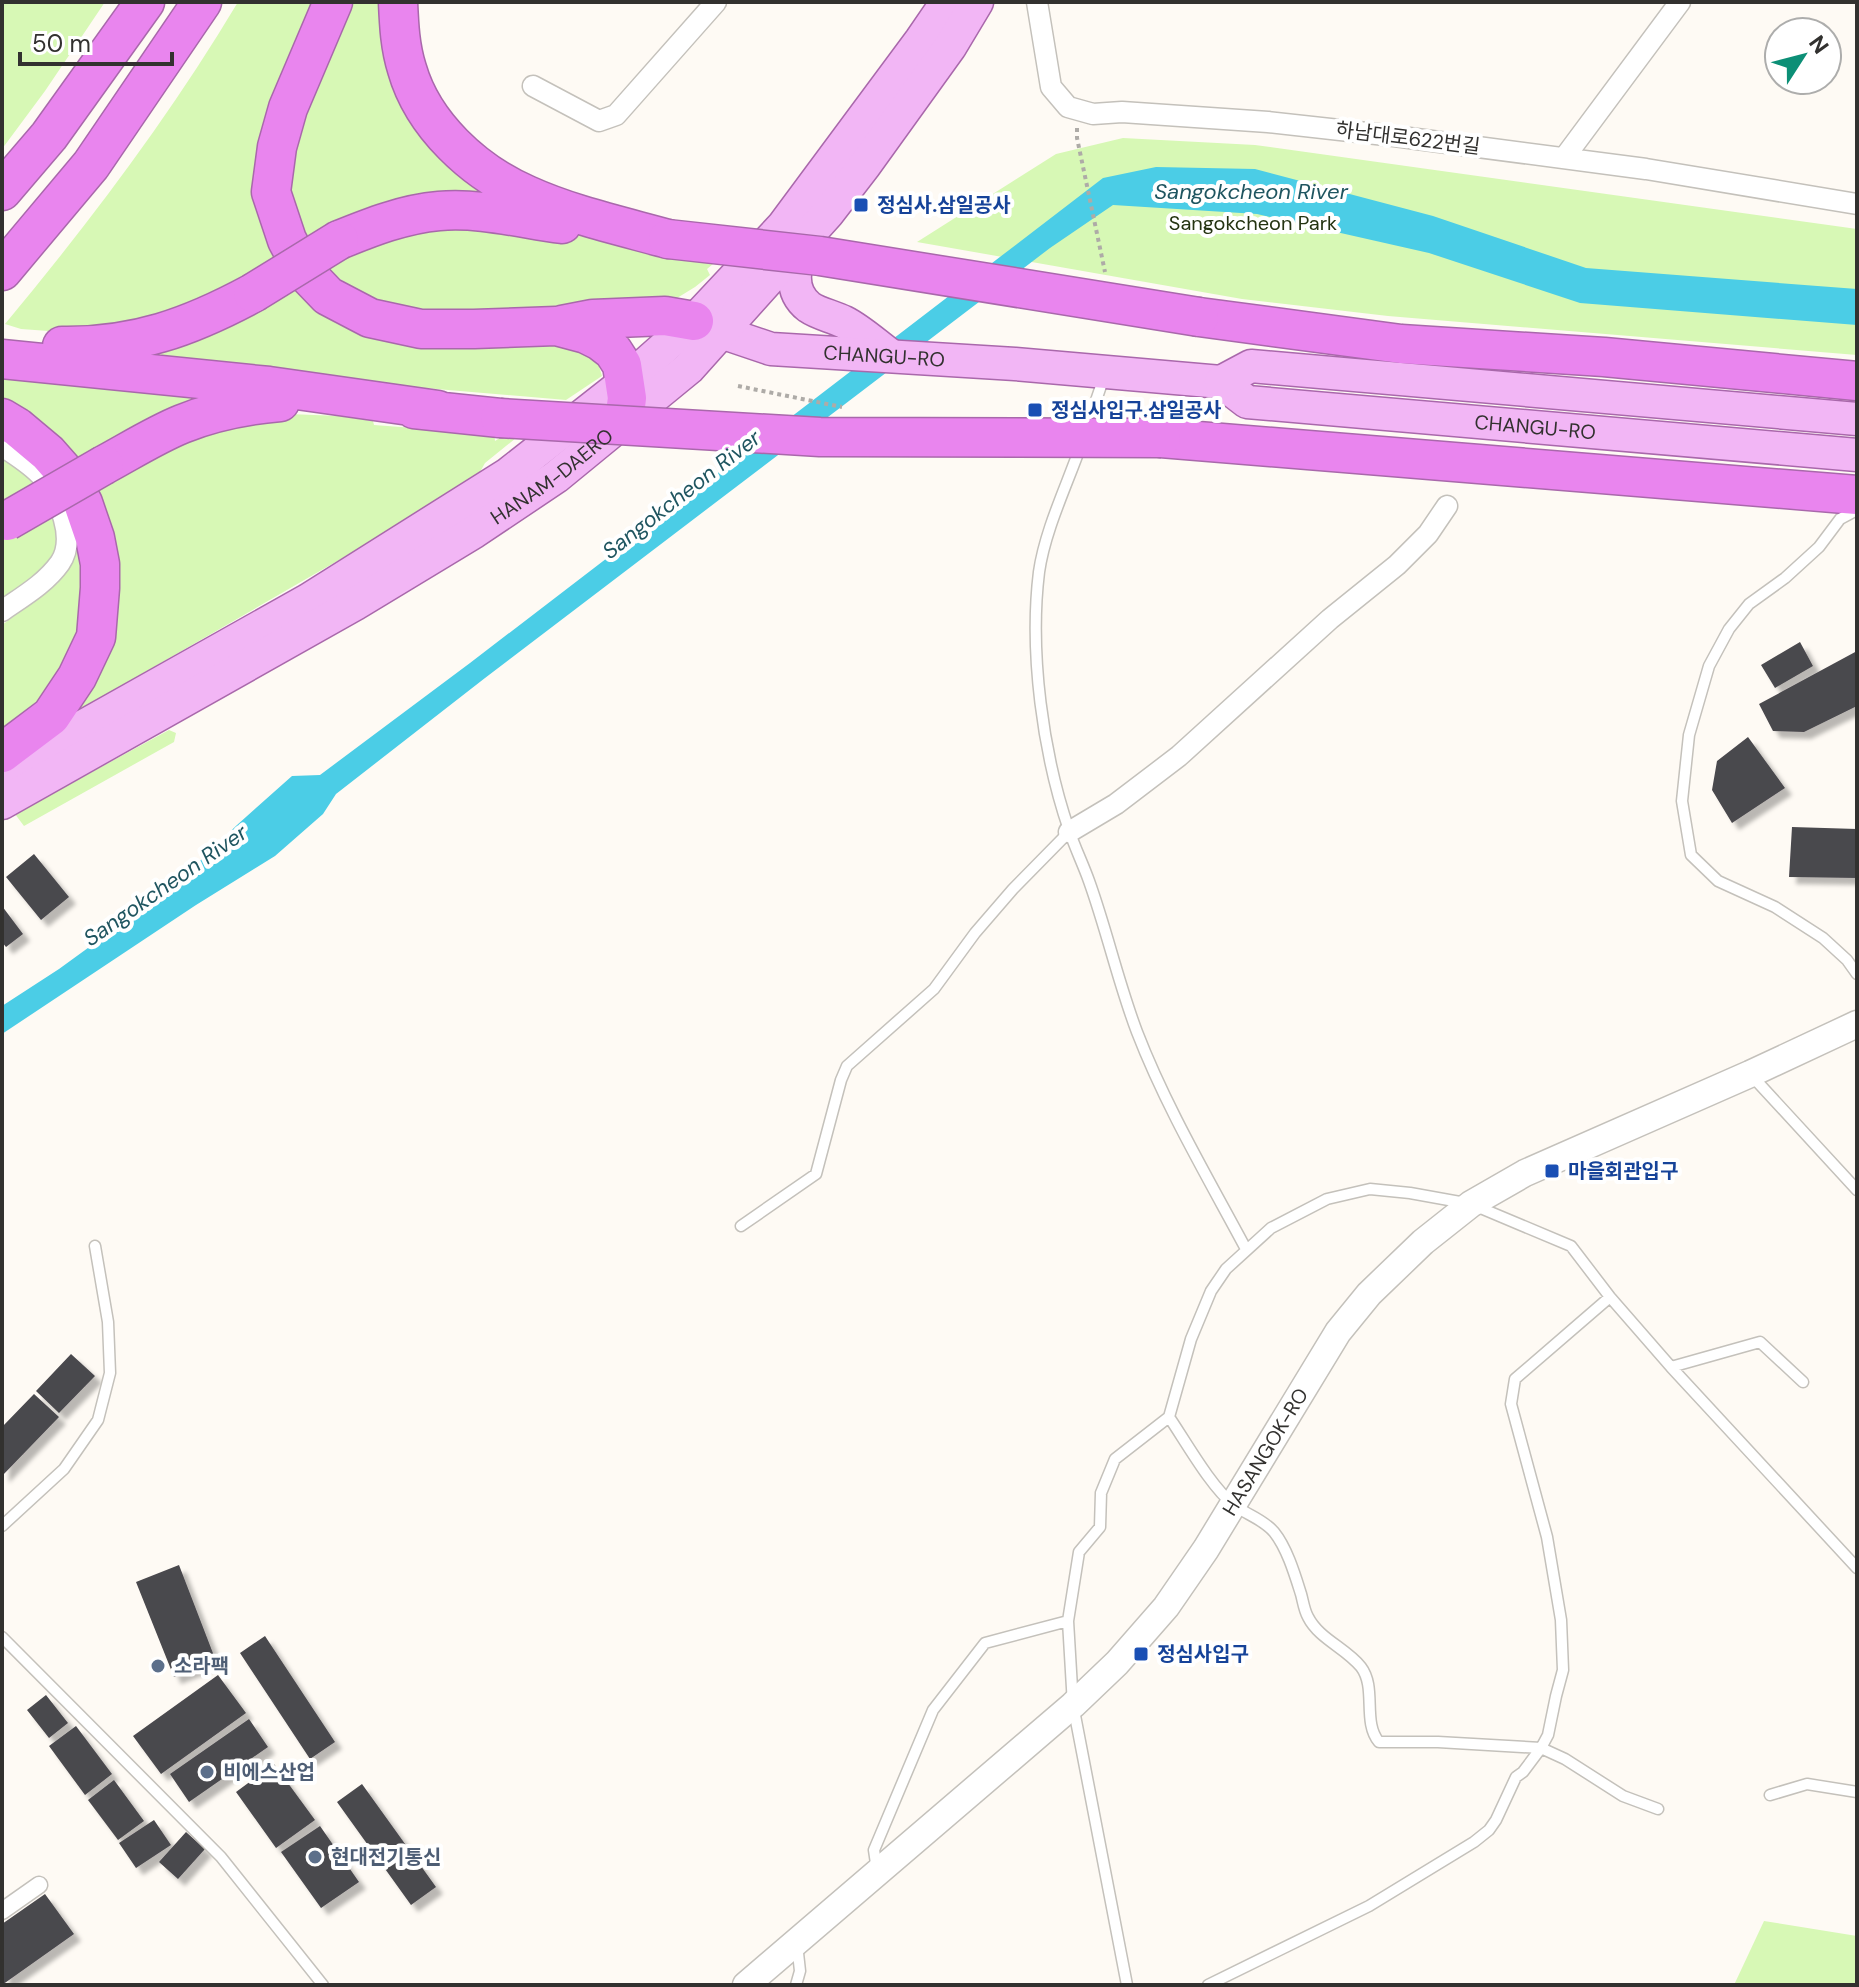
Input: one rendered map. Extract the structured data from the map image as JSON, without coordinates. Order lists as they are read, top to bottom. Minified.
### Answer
{"streets":{"main road":["CHANGU-RO","HANAM-DAERO"],"street":["하남대로622번길","HASANGOK-RO"]},"crossings":[["CHANGU-RO","HANAM-DAERO"]],"water":["Sangokcheon River"],"parks":["Sangokcheon Park"],"places":{"transit":["정심사.삼일공사","정심사입구.삼일공사","마을회관입구","정심사입구"],"other":["소라팩","비에스산업","현대전기통신"]},"scale_bar":"50 m","north":"top right"}
